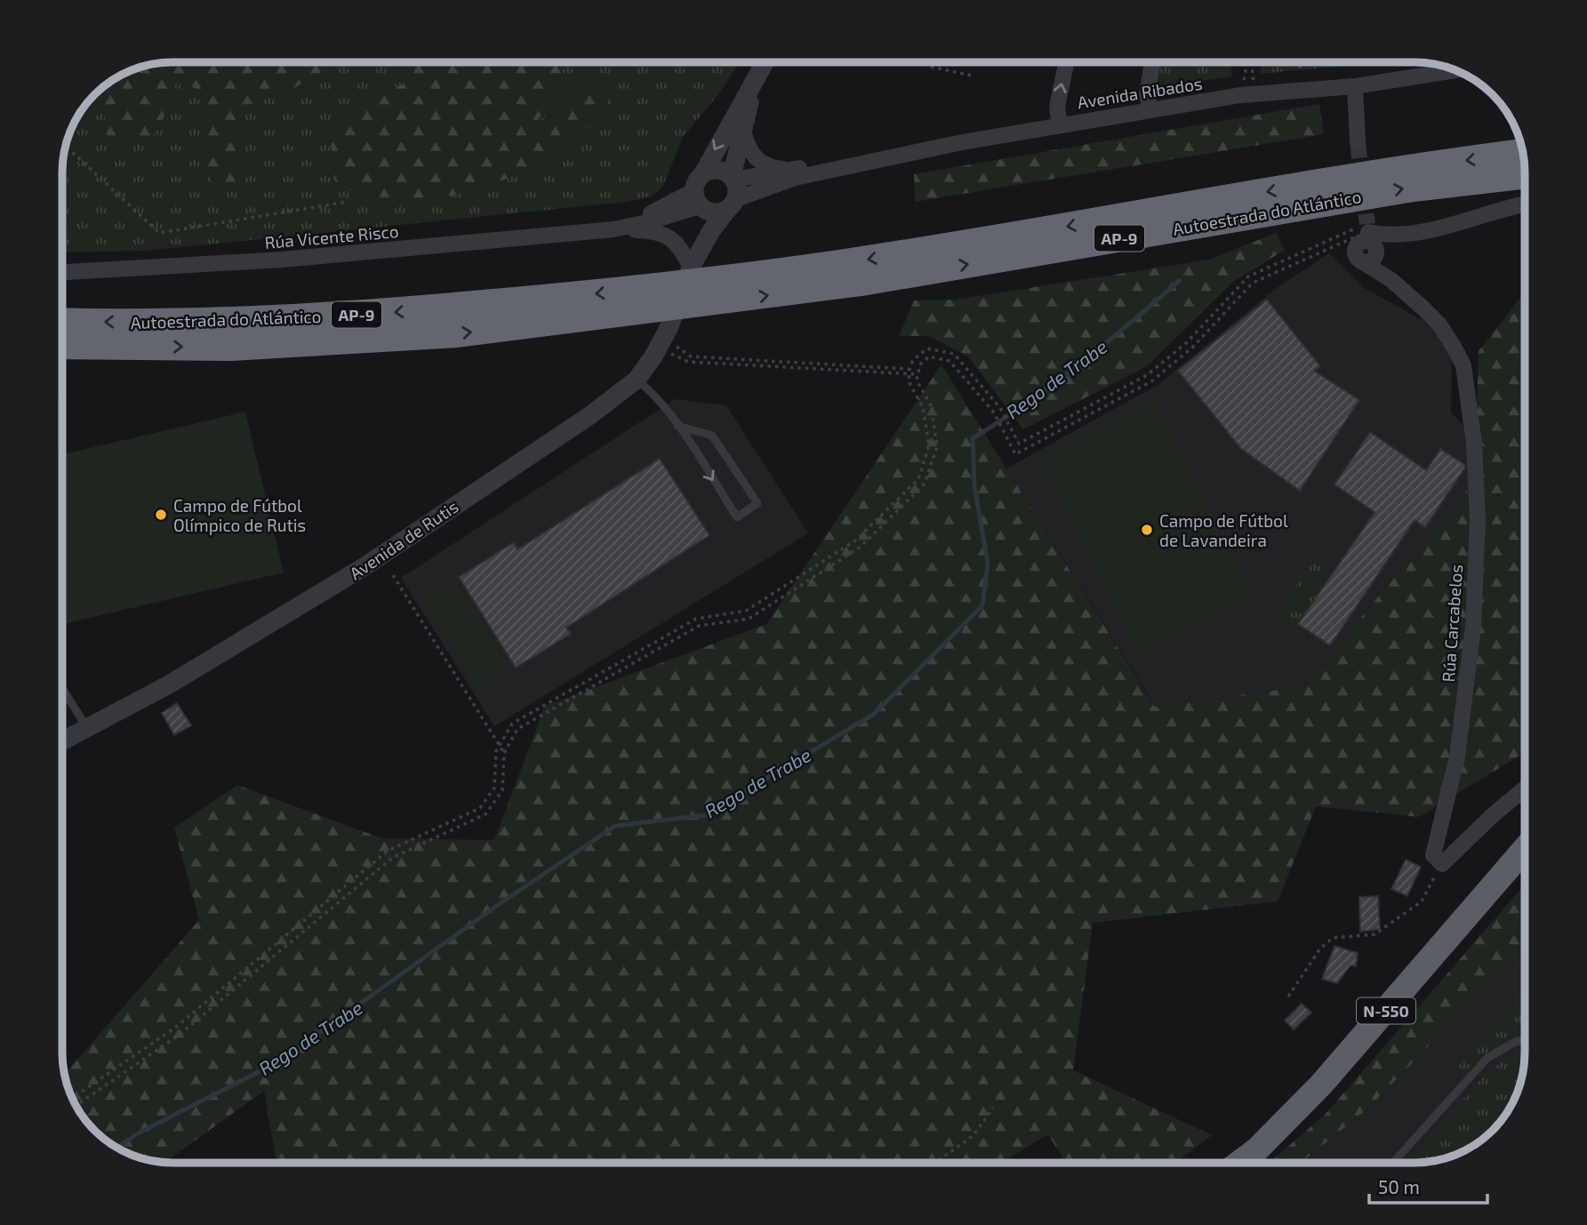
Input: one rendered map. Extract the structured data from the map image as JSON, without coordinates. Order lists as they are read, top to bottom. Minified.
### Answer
{"streets":{"highway":["Autoestrada do Atlántico","AP-9","N-550"],"street":["Avenida Ribados","Rúa Vicente Risco","Avenida de Rutis","Rúa Carcabelos"]},"crossings":[["Avenida Ribados","Rúa Vicente Risco"],["Avenida Ribados","Avenida de Rutis"],["Autoestrada do Atlántico","AP-9"],["Autoestrada do Atlántico","Avenida de Rutis"],["Rúa Vicente Risco","Avenida de Rutis"],["AP-9","Avenida de Rutis"]],"water":["Rego de Trabe"],"places":["Campo de Fútbol Olímpico de Rutis","Campo de Fútbol de Lavandeira"],"scale_bar":"50 m"}
